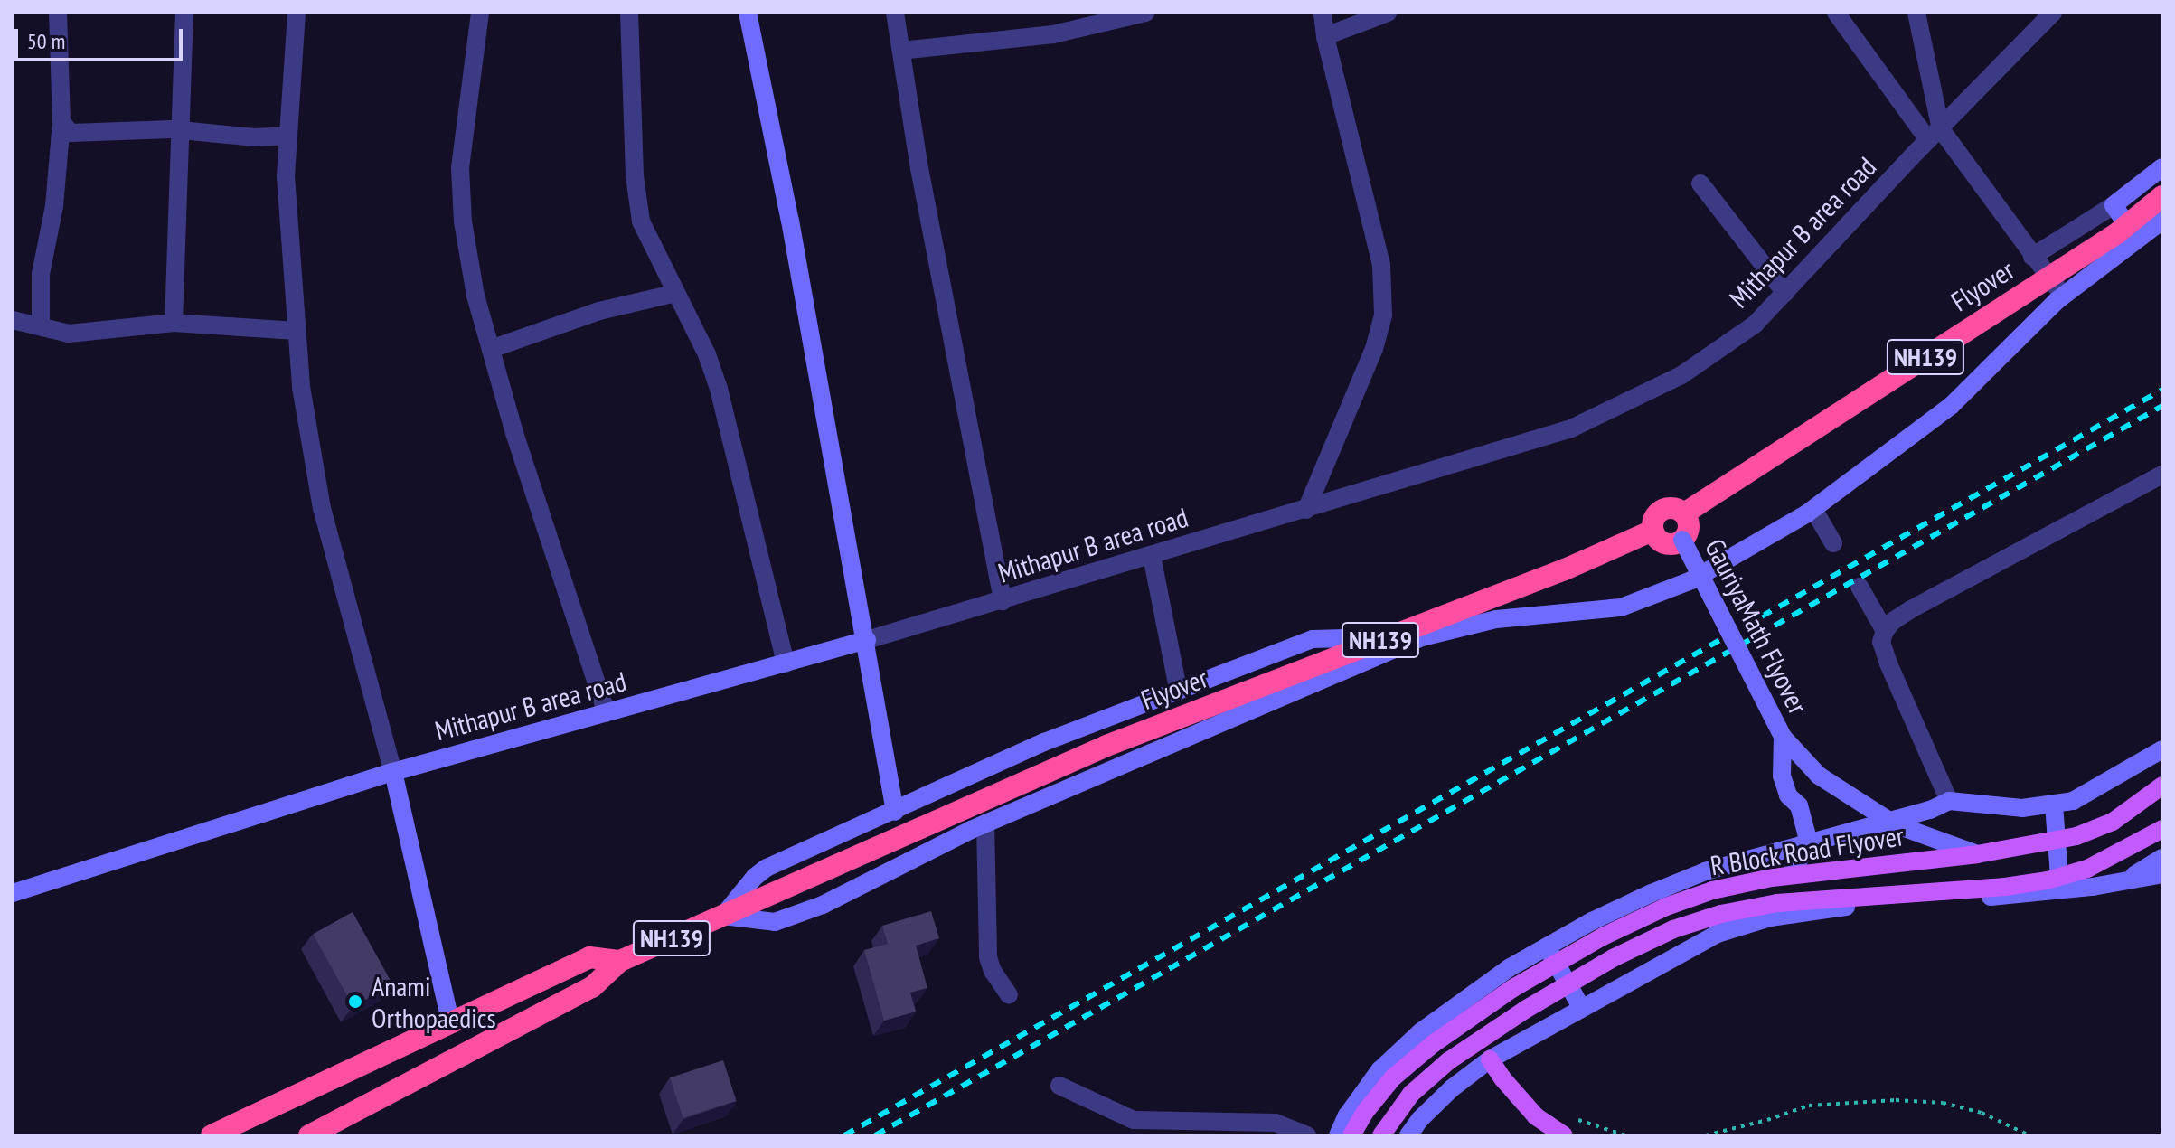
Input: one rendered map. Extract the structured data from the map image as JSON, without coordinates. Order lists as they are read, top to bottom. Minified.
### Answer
{"streets":{"highway":["Flyover","NH139"],"main road":["R Block Road Flyover"],"street":["Mithapur B area road","GauriyaMath Flyover"]},"crossings":[["Flyover","NH139"],["Flyover","GauriyaMath Flyover"],["GauriyaMath Flyover","R Block Road Flyover"]],"places":["Anami Orthopaedics"],"scale_bar":"50 m"}
